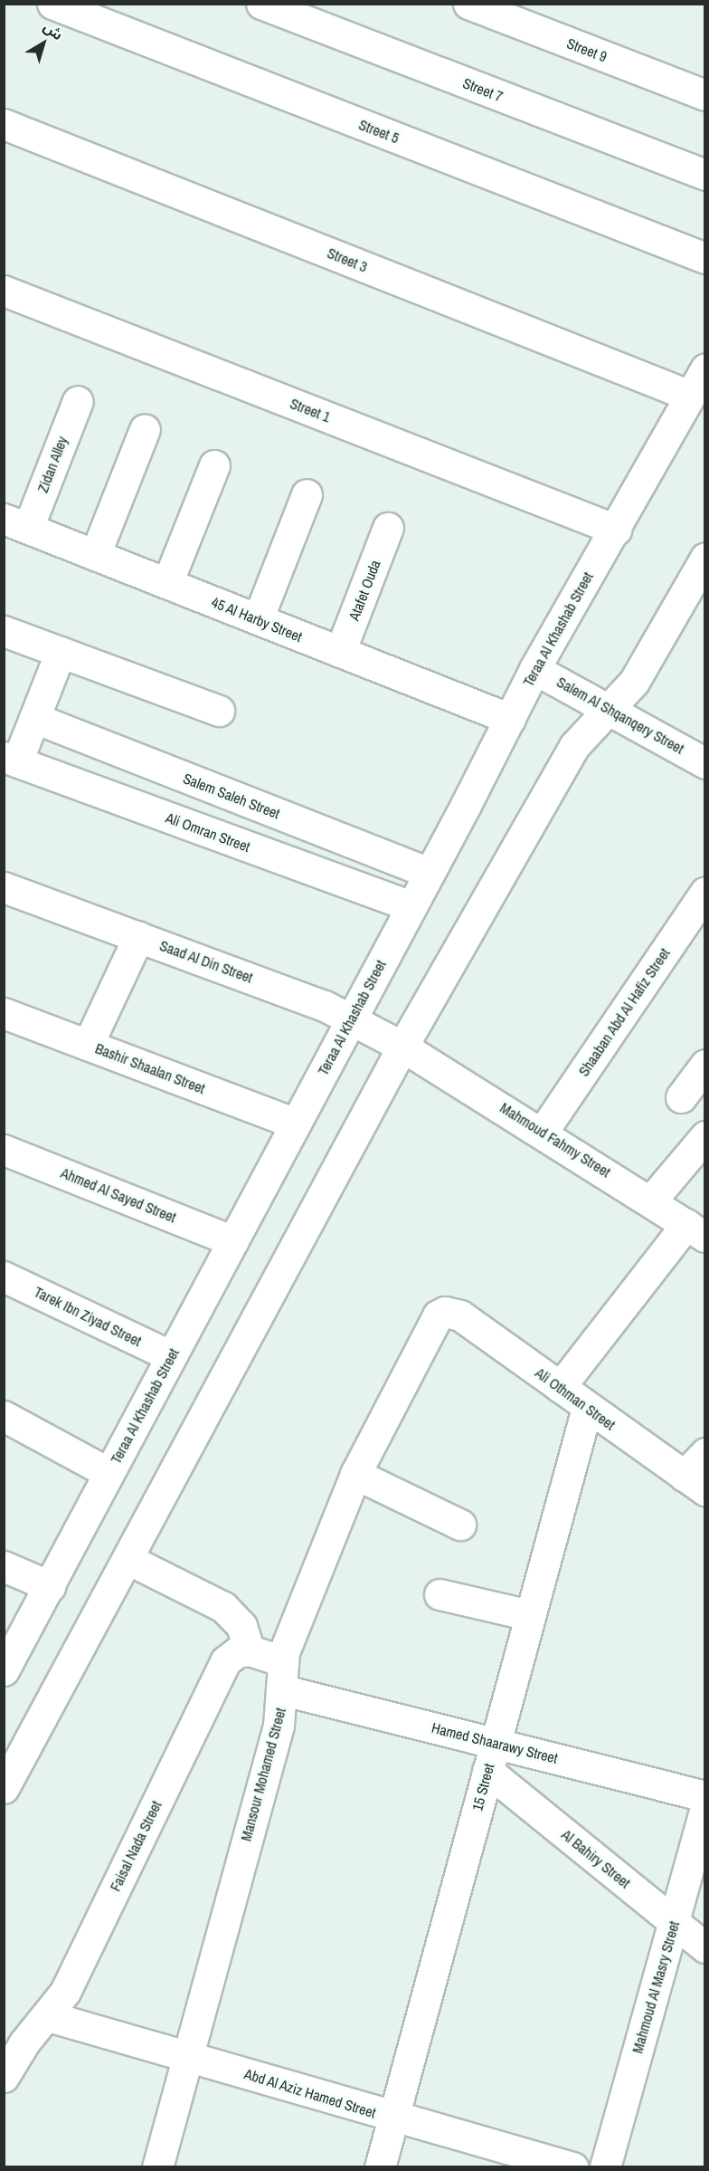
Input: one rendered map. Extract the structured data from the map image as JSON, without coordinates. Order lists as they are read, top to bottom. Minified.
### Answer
{"streets":{"street":["Street 9","Street 7","Street 5","Street 3","Street 1","Zidan Alley","Atafet Ouda","45 Al Harby Street","Teraa Al Khashab Street","Salem Al Shqanqery Street","Salem Saleh Street","Ali Omran Street","Saad Al Din Street","Shaaban Abd Al Hafiz Street","Bashir Shaalan Street","Mahmoud Fahmy Street","Ahmed Al Sayed Street","Tarek Ibn Ziyad Street","Ali Othman Street","Hamed Shaarawy Street","Mansour Mohamed Street","15 Street","Faisal Nada Street","Al Bahiry Street","Mahmoud Al Masry Street","Abd Al Aziz Hamed Street"]},"crossings":[["Street 3","Teraa Al Khashab Street"],["Street 1","Teraa Al Khashab Street"],["Zidan Alley","45 Al Harby Street"],["Atafet Ouda","45 Al Harby Street"],["45 Al Harby Street","Teraa Al Khashab Street"],["Teraa Al Khashab Street","Salem Al Shqanqery Street"],["Teraa Al Khashab Street","Salem Saleh Street"],["Teraa Al Khashab Street","Ali Omran Street"],["Teraa Al Khashab Street","Saad Al Din Street"],["Teraa Al Khashab Street","Bashir Shaalan Street"],["Teraa Al Khashab Street","Ahmed Al Sayed Street"],["Teraa Al Khashab Street","Tarek Ibn Ziyad Street"],["Saad Al Din Street","Mahmoud Fahmy Street"],["Shaaban Abd Al Hafiz Street","Mahmoud Fahmy Street"],["Ali Othman Street","Mansour Mohamed Street"],["Ali Othman Street","15 Street"],["Hamed Shaarawy Street","Mansour Mohamed Street"],["Hamed Shaarawy Street","15 Street"],["Mansour Mohamed Street","Abd Al Aziz Hamed Street"],["15 Street","Al Bahiry Street"],["15 Street","Abd Al Aziz Hamed Street"],["Faisal Nada Street","Abd Al Aziz Hamed Street"],["Al Bahiry Street","Mahmoud Al Masry Street"]],"north":"top right"}
